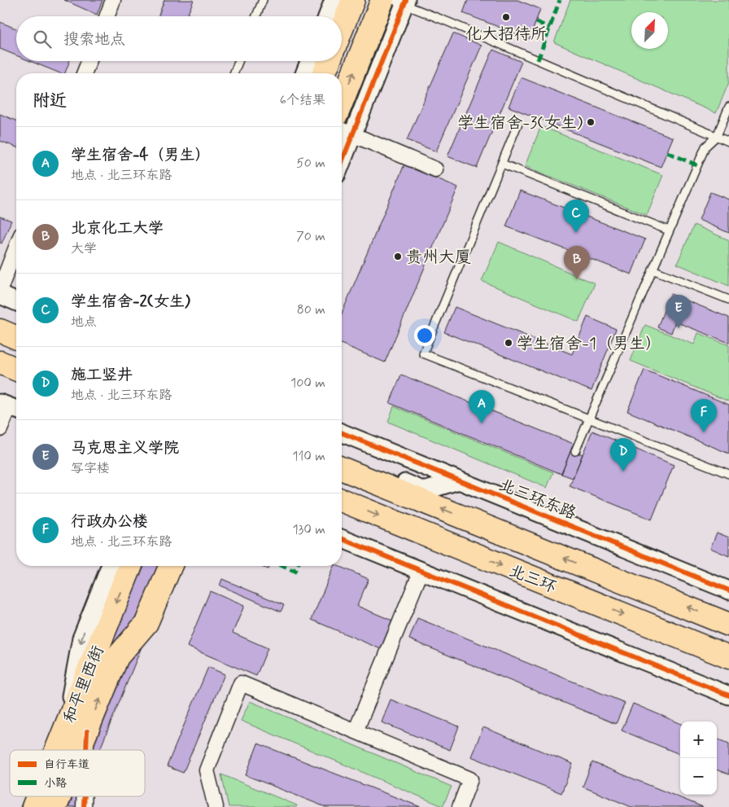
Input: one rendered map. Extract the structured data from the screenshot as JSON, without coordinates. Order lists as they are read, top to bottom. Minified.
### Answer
{"streets":{"main road":["北三环","和平里西街"],"street":["北三环东路"]},"places":["化大招待所","学生宿舍-3(女生)","贵州大厦","学生宿舍-1（男生）"],"legend":["自行车道","小路"],"north":"top right","page":{"search":"搜索地点","heading":["附近","6个结果"],"list":[{"mark":"A","name":"学生宿舍-4（男生）","note":"地点 · 北三环东路","value":"50 m"},{"mark":"B","name":"北京化工大学","note":"大学","value":"70 m"},{"mark":"C","name":"学生宿舍-2(女生)","note":"地点","value":"80 m"},{"mark":"D","name":"施工竖井","note":"地点 · 北三环东路","value":"100 m"},{"mark":"E","name":"马克思主义学院","note":"写字楼","value":"110 m"},{"mark":"F","name":"行政办公楼","note":"地点 · 北三环东路","value":"130 m"}],"pins":["C","B","E","A","F","D"],"map_buttons":["+","−"]}}
